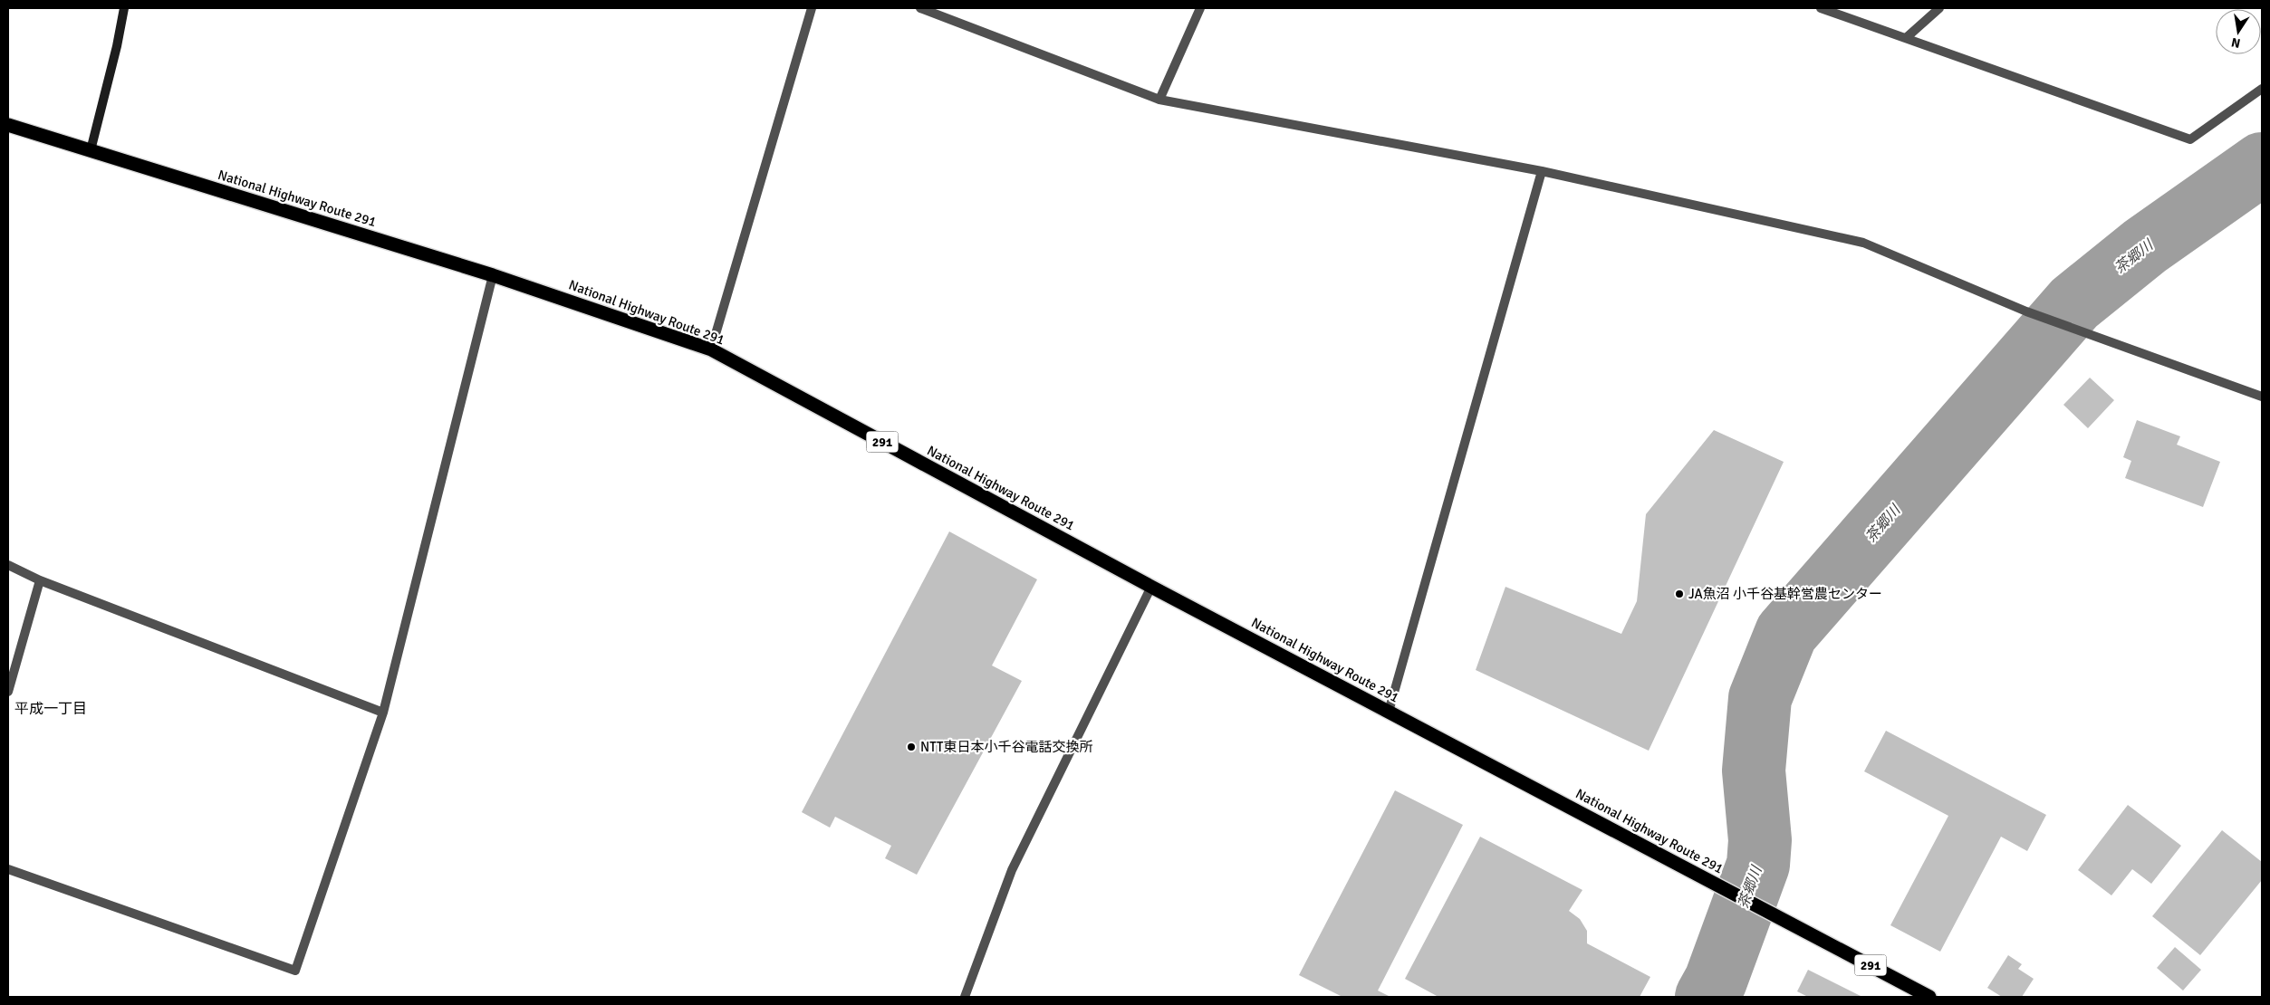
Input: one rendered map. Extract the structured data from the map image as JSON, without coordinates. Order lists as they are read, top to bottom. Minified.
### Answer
{"streets":{"highway":["National Highway Route 291","291"]},"districts":["平成一丁目"],"water":["茶郷川"],"places":["JA魚沼 小千谷基幹営農センター","NTT東日本小千谷電話交換所"],"north":"bottom"}
